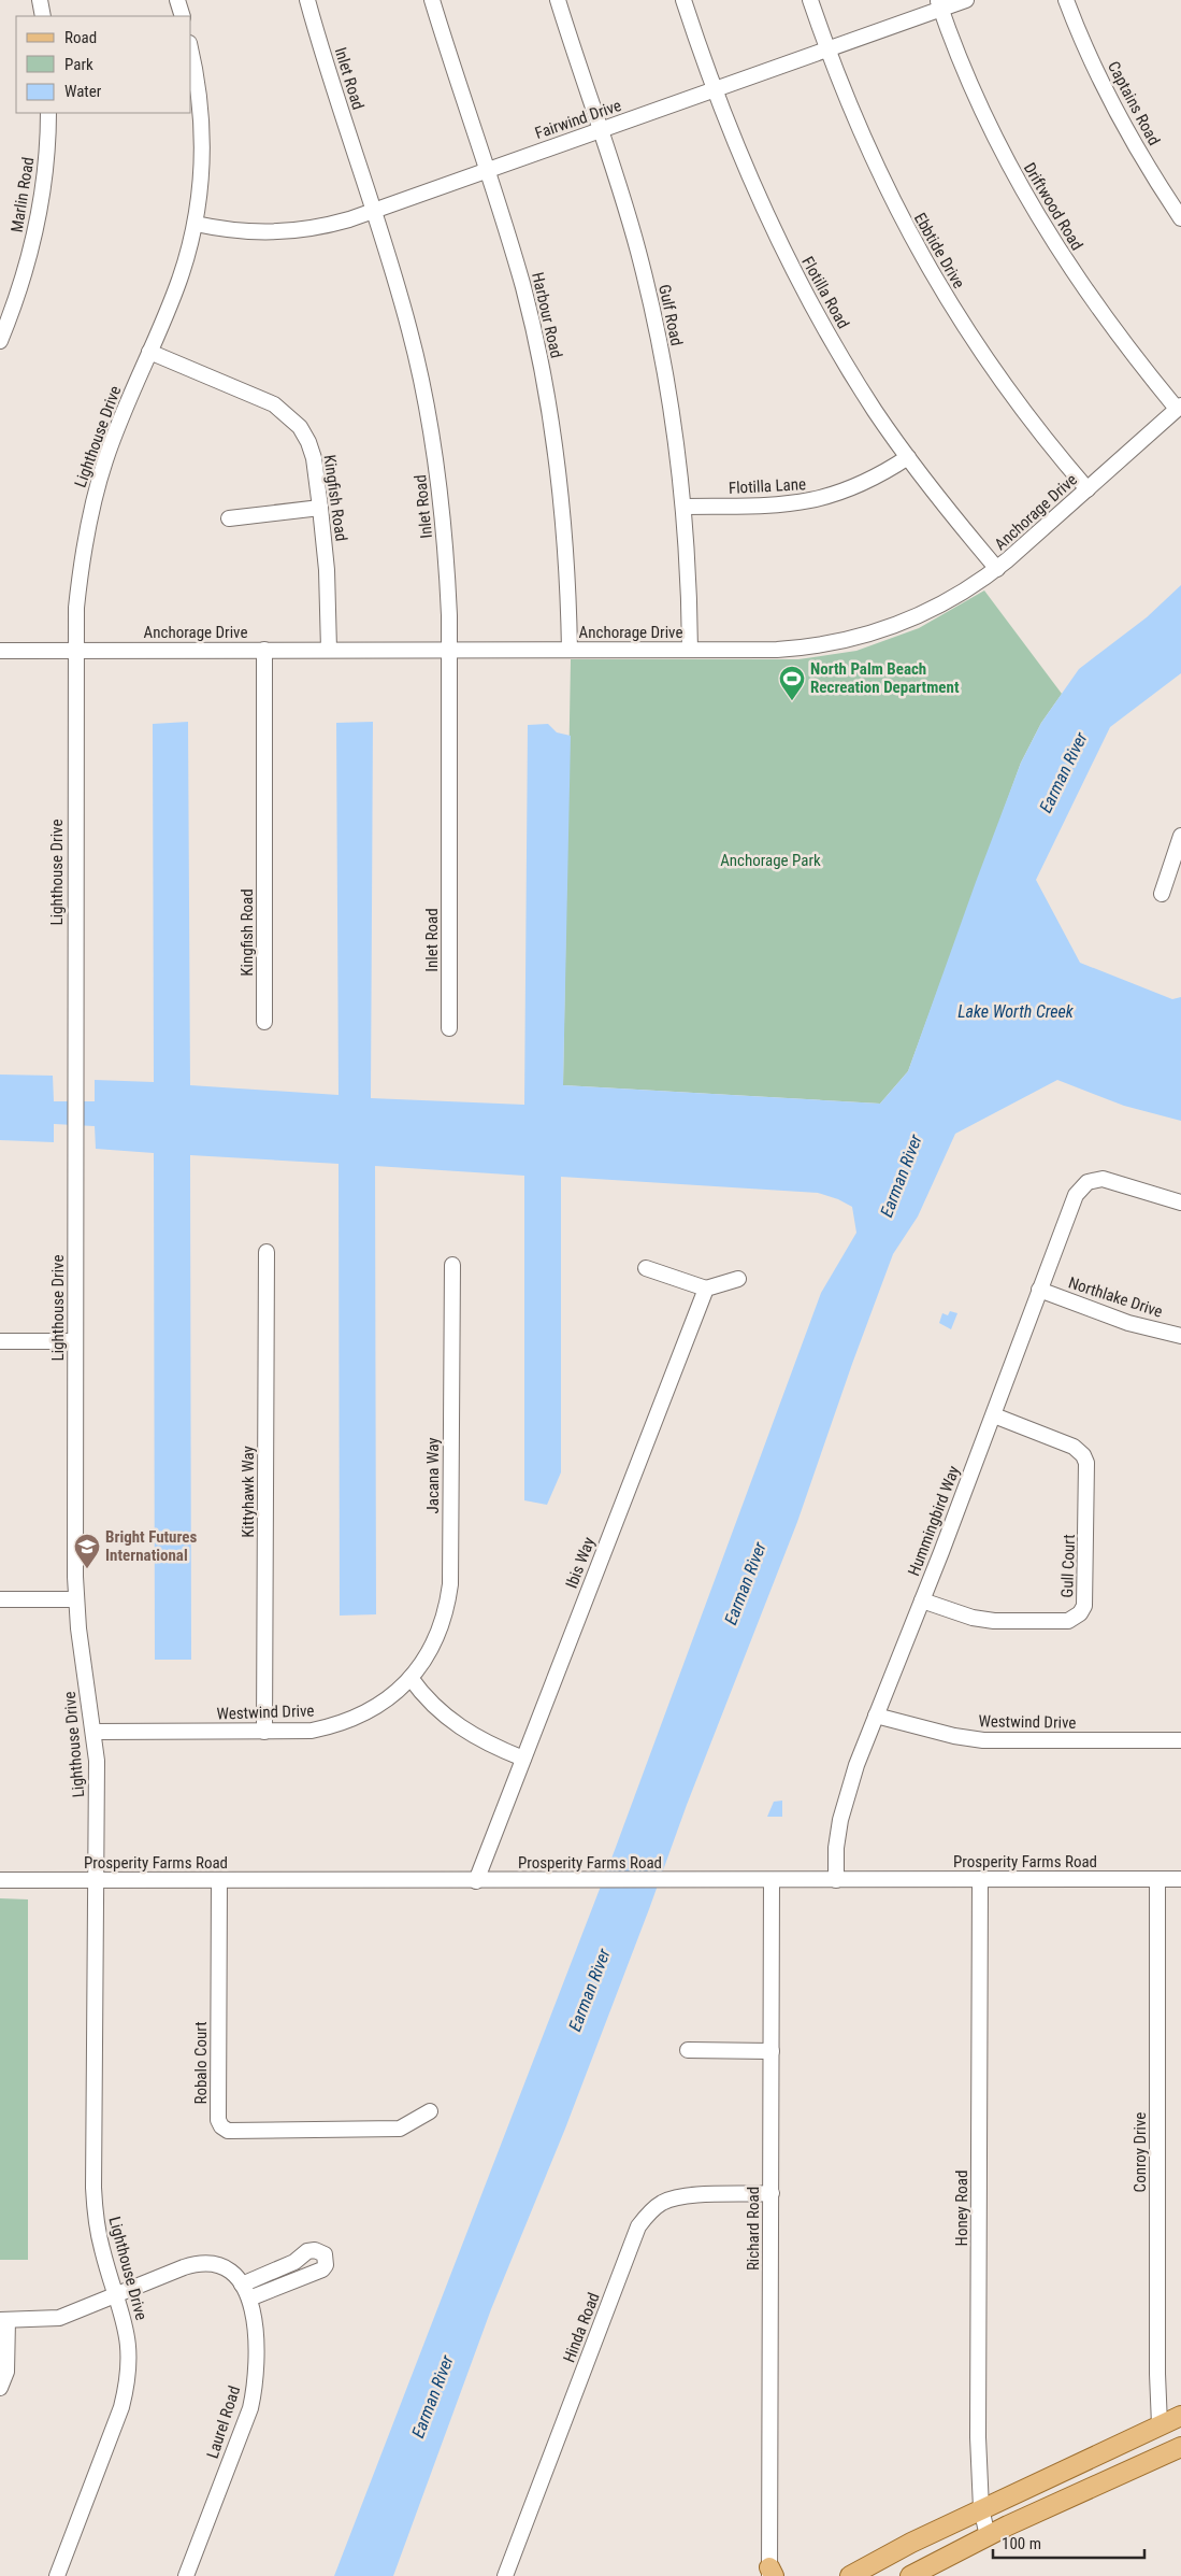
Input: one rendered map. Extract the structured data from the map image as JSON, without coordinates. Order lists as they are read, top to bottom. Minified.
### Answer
{"streets":{"street":["Inlet Road","Captains Road","Fairwind Drive","Marlin Road","Driftwood Road","Ebbtide Drive","Flotilla Road","Harbour Road","Gulf Road","Lighthouse Drive","Flotilla Lane","Kingfish Road","Anchorage Drive","Northlake Drive","Jacana Way","Kittyhawk Way","Hummingbird Way","Ibis Way","Gull Court","Westwind Drive","Prosperity Farms Road","Robalo Court","Conroy Drive","Honey Road","Richard Road","Hinda Road","Laurel Road"]},"crossings":[["Inlet Road","Fairwind Drive"],["Inlet Road","Anchorage Drive"],["Fairwind Drive","Driftwood Road"],["Fairwind Drive","Ebbtide Drive"],["Fairwind Drive","Flotilla Road"],["Fairwind Drive","Harbour Road"],["Fairwind Drive","Gulf Road"],["Fairwind Drive","Lighthouse Drive"],["Driftwood Road","Anchorage Drive"],["Ebbtide Drive","Anchorage Drive"],["Flotilla Road","Flotilla Lane"],["Flotilla Road","Anchorage Drive"],["Harbour Road","Anchorage Drive"],["Gulf Road","Flotilla Lane"],["Gulf Road","Anchorage Drive"],["Lighthouse Drive","Kingfish Road"],["Lighthouse Drive","Anchorage Drive"],["Lighthouse Drive","Westwind Drive"],["Lighthouse Drive","Prosperity Farms Road"],["Lighthouse Drive","Laurel Road"],["Kingfish Road","Anchorage Drive"],["Northlake Drive","Hummingbird Way"],["Jacana Way","Westwind Drive"],["Kittyhawk Way","Westwind Drive"],["Hummingbird Way","Gull Court"],["Hummingbird Way","Westwind Drive"],["Hummingbird Way","Prosperity Farms Road"],["Ibis Way","Prosperity Farms Road"],["Prosperity Farms Road","Robalo Court"],["Prosperity Farms Road","Conroy Drive"],["Prosperity Farms Road","Honey Road"],["Prosperity Farms Road","Richard Road"],["Richard Road","Hinda Road"]],"water":["Earman River","Lake Worth Creek"],"parks":["Anchorage Park"],"places":{"sports":["North Palm Beach Recreation Department"],"school or university":["Bright Futures International"]},"legend":["Road","Park","Water"],"scale_bar":"100 m"}
